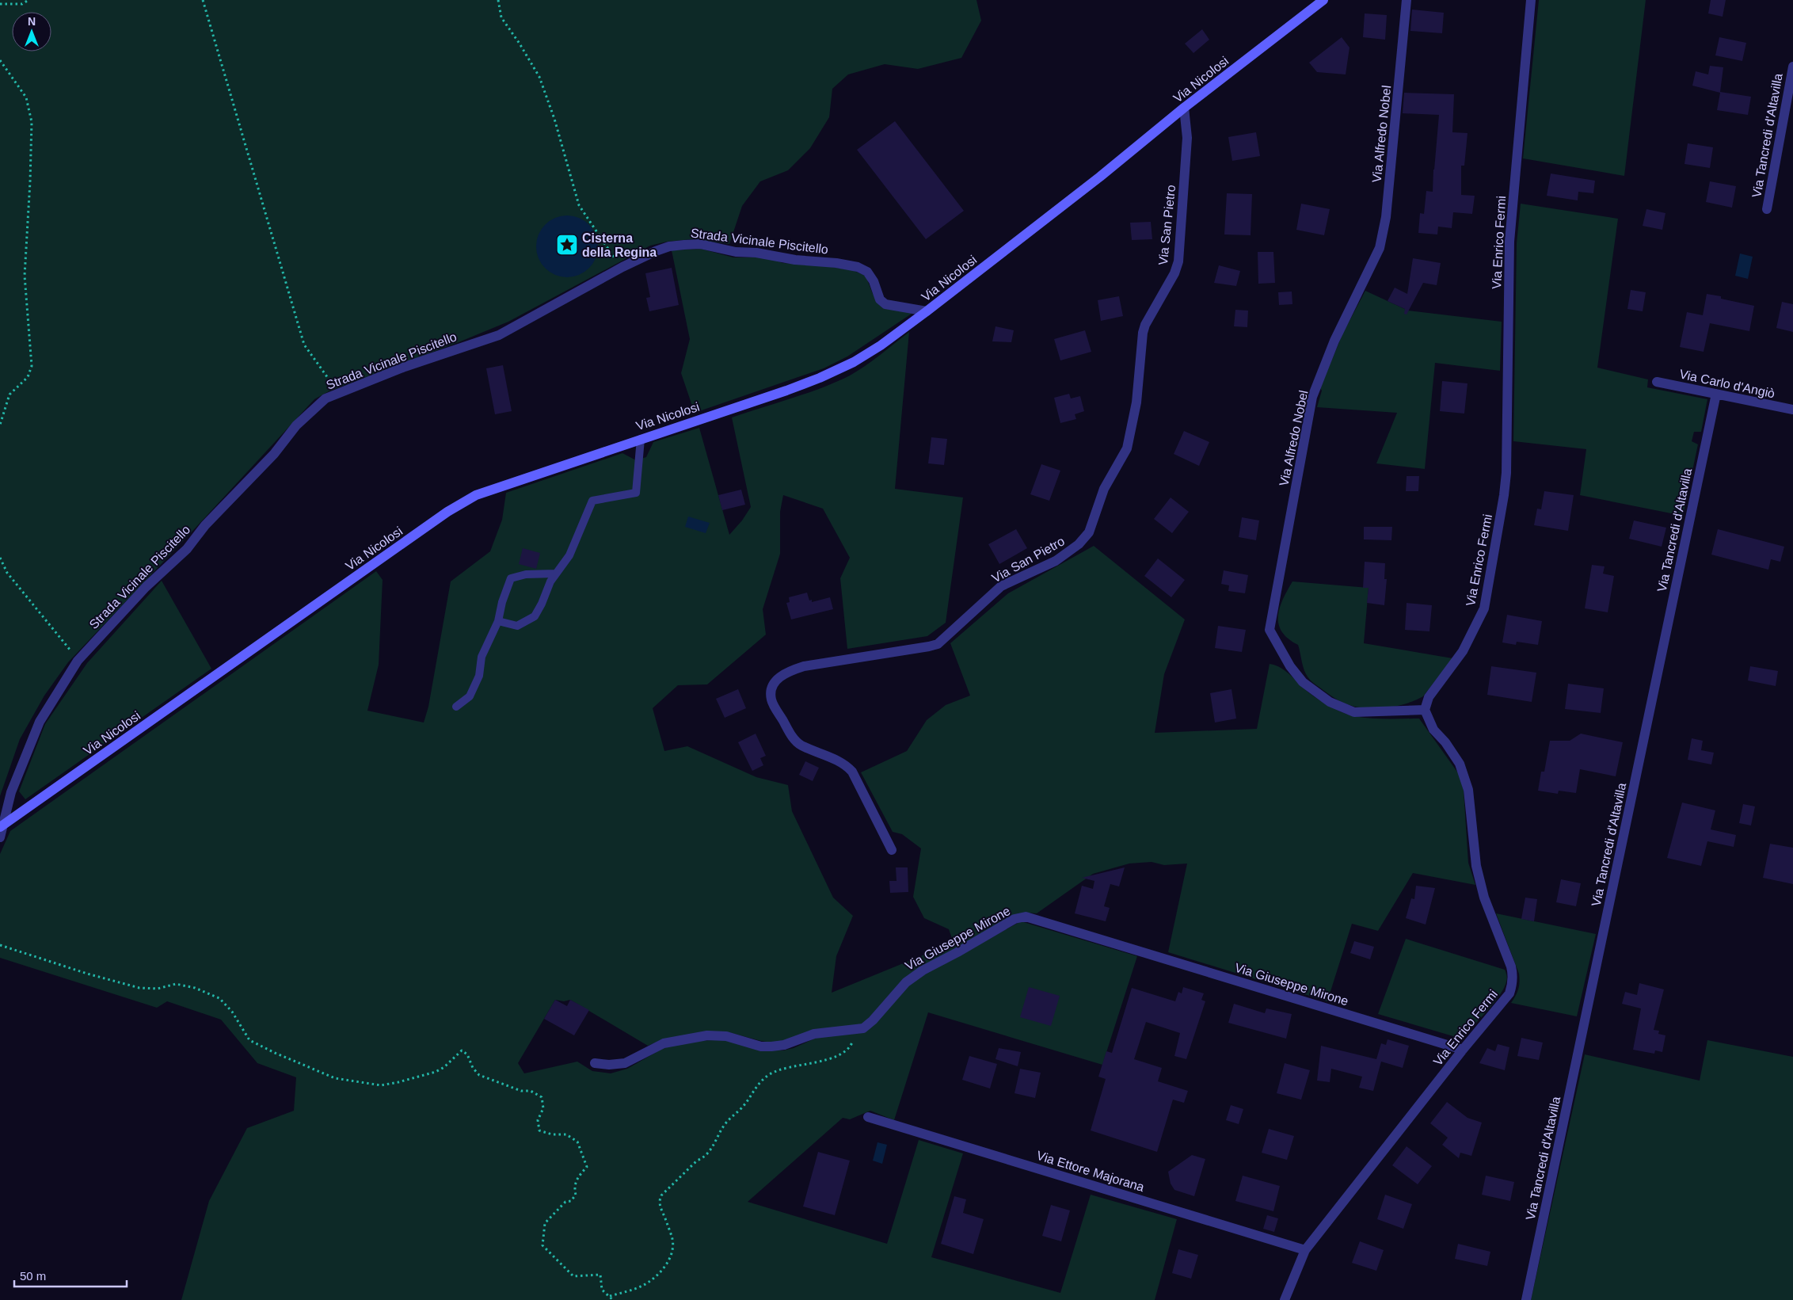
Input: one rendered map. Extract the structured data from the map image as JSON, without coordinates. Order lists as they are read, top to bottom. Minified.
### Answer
{"streets":{"main road":["Via Nicolosi"],"street":["Via Alfredo Nobel","Via Tancredi d'Altavilla","Via San Pietro","Strada Vicinale Piscitello","Via Enrico Fermi","Via Carlo d'Angiò","Via Giuseppe Mirone","Via Ettore Majorana"]},"crossings":[["Via Nicolosi","Via San Pietro"],["Via Nicolosi","Strada Vicinale Piscitello"],["Via Alfredo Nobel","Via Enrico Fermi"],["Via Tancredi d'Altavilla","Via Carlo d'Angiò"],["Via Enrico Fermi","Via Giuseppe Mirone"],["Via Enrico Fermi","Via Ettore Majorana"]],"places":{"place":["Cisterna della Regina"]},"scale_bar":"50 m","north":"top"}
